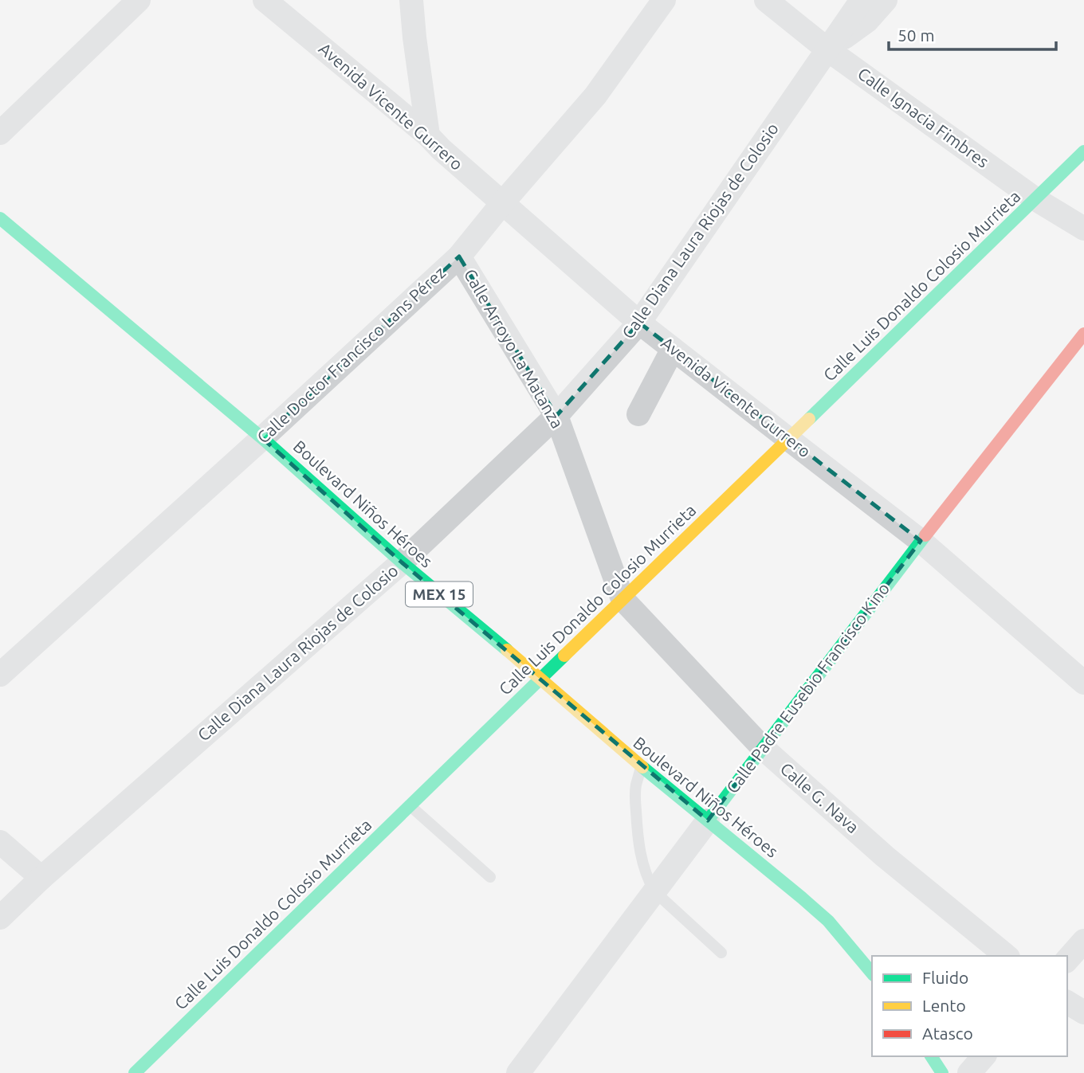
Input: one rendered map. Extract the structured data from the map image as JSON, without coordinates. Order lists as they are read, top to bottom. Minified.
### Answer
{"streets":{"main road":["Calle Luis Donaldo Colosio Murrieta","Boulevard Niños Héroes","MEX 15","Calle Padre Eusebio Francisco Kino"],"street":["Avenida Vicente Gurrero","Calle Ignacia Fimbres","Calle Diana Laura Riojas de Colosio","Calle Arroyo La Matanza","Calle Doctor Francisco Lans Pérez","Calle G. Nava"]},"crossings":[["Avenida Vicente Gurrero","Calle Diana Laura Riojas de Colosio"],["Avenida Vicente Gurrero","Calle Luis Donaldo Colosio Murrieta"],["Avenida Vicente Gurrero","Calle Doctor Francisco Lans Pérez"],["Avenida Vicente Gurrero","Calle Padre Eusebio Francisco Kino"],["Calle Ignacia Fimbres","Calle Diana Laura Riojas de Colosio"],["Calle Ignacia Fimbres","Calle Luis Donaldo Colosio Murrieta"],["Calle Diana Laura Riojas de Colosio","Calle Arroyo La Matanza"],["Calle Diana Laura Riojas de Colosio","Boulevard Niños Héroes"],["Calle Luis Donaldo Colosio Murrieta","Calle Arroyo La Matanza"],["Calle Luis Donaldo Colosio Murrieta","Boulevard Niños Héroes"],["Calle Luis Donaldo Colosio Murrieta","Calle G. Nava"],["Calle Arroyo La Matanza","Calle Doctor Francisco Lans Pérez"],["Calle Arroyo La Matanza","Calle G. Nava"],["Calle Doctor Francisco Lans Pérez","Boulevard Niños Héroes"],["Boulevard Niños Héroes","Calle Padre Eusebio Francisco Kino"],["Calle Padre Eusebio Francisco Kino","Calle G. Nava"]],"legend":["Fluido","Lento","Atasco"],"scale_bar":"50 m"}
